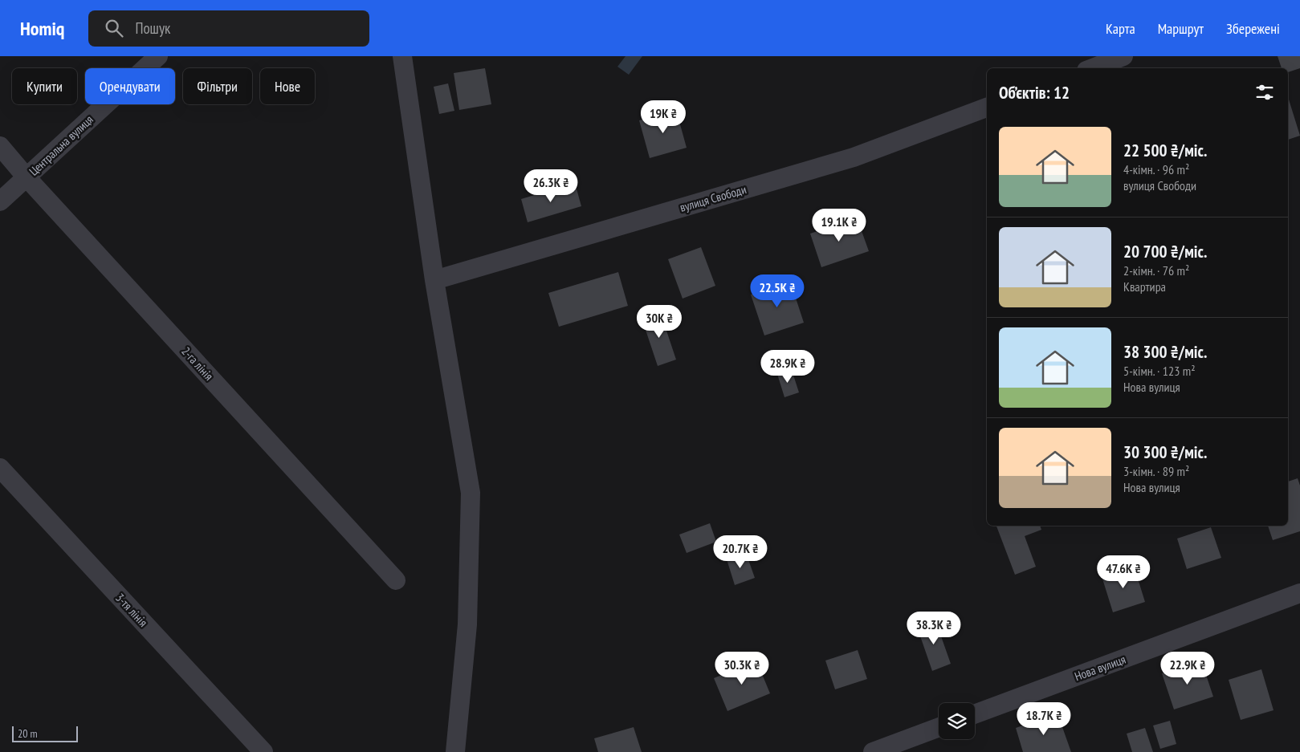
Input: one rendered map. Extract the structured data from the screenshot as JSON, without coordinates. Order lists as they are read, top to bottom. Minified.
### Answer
{"streets":{"street":["Центральна вулиця","вулиця Свободи","2-га лінія","3-тя лінія","Нова вулиця"]},"crossings":[["Центральна вулиця","2-га лінія"]],"scale_bar":"20 m","page":{"header":"Homiq","search":"Пошук","nav":["Карта","Маршрут","Збережені"],"chip":["Купити","Орендувати","Фільтри","Нове"],"heading":"Об’єктів: 12","price":["19K ₴","26.3K ₴","19.1K ₴","22.5K ₴","30K ₴","28.9K ₴","20.7K ₴","47.6K ₴","38.3K ₴","30.3K ₴","22.9K ₴","18.7K ₴"],"list":[{"name":"22 500 ₴/міс.","note":"4-кімн. · 96 m² · вулиця Свободи"},{"name":"20 700 ₴/міс.","note":"2-кімн. · 76 m² · Квартира"},{"name":"38 300 ₴/міс.","note":"5-кімн. · 123 m² · Нова вулиця"},{"name":"30 300 ₴/міс.","note":"3-кімн. · 89 m² · Нова вулиця"}],"scale":"20 m"}}
